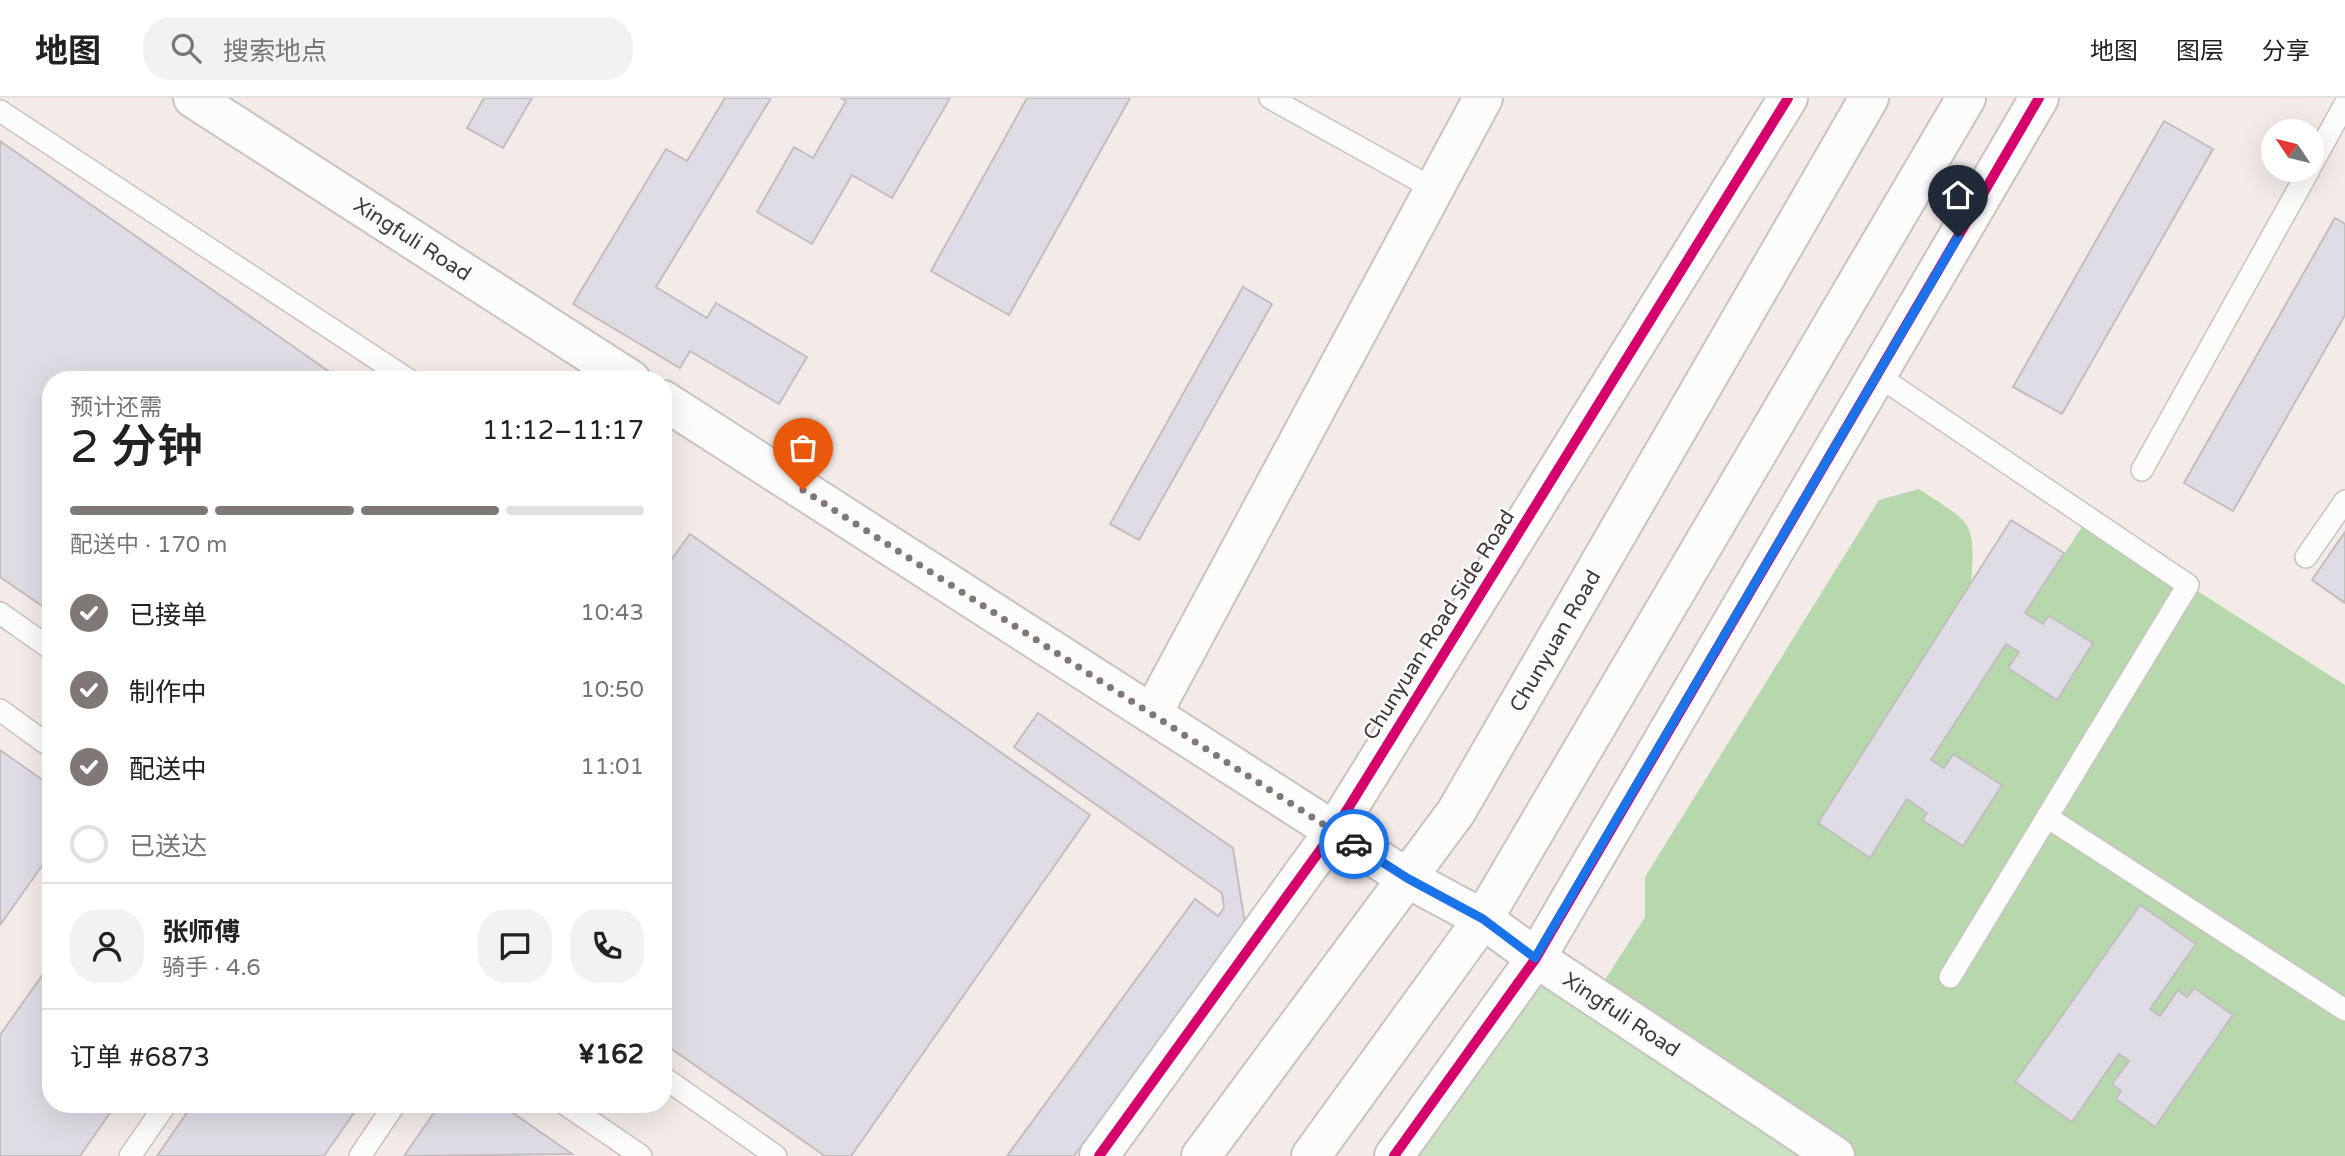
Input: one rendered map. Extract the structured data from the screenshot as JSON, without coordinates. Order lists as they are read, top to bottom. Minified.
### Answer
{"streets":{"street":["Xingfuli Road","Chunyuan Road Side Road","Chunyuan Road"]},"crossings":[["Xingfuli Road","Chunyuan Road Side Road"],["Xingfuli Road","Chunyuan Road"]],"north":"top left","page":{"header":"地图","search":"搜索地点","nav":["地图","图层","分享"],"heading":["2 分钟","预计还需","11:12–11:17"],"panel":["张师傅","骑手 · 4.6","订单 #6873","¥162"],"bar":"配送中 · 170 m","list":[["已接单","10:43"],["制作中","10:50"],["配送中","11:01"],"已送达"]}}
